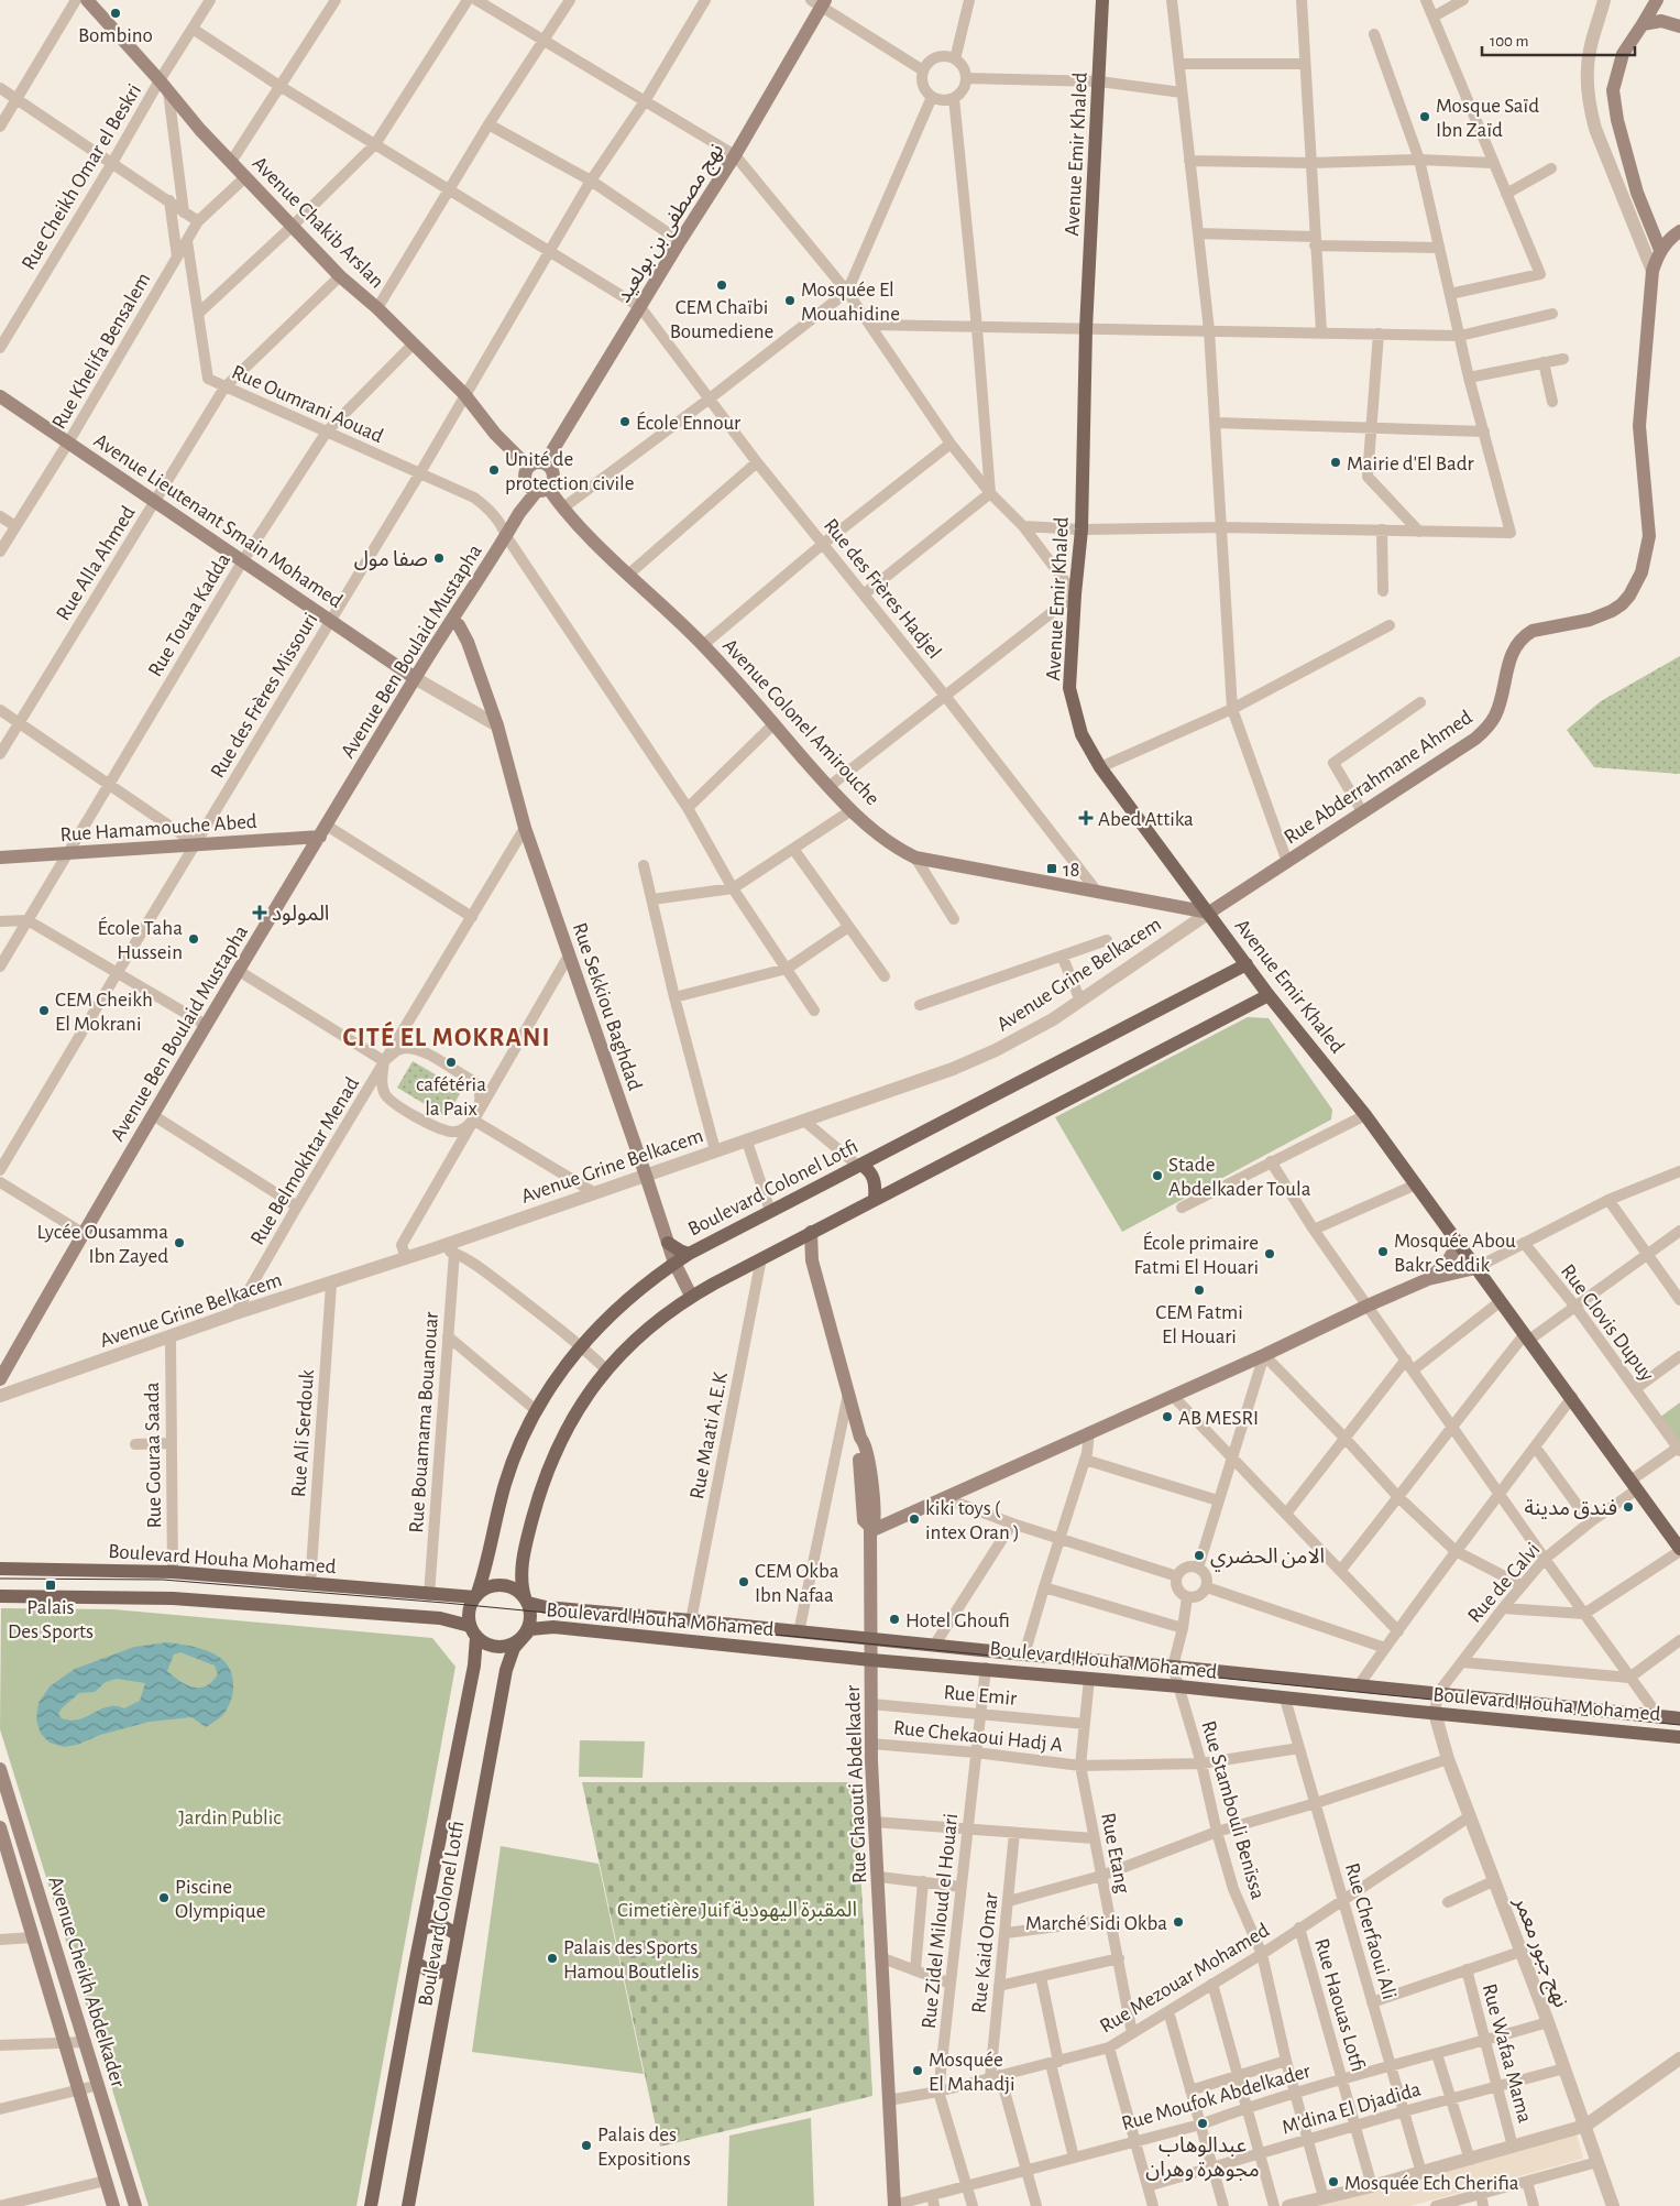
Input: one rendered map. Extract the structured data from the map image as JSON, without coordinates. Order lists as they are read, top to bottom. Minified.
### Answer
{"streets":{"main road":["Avenue Emir Khaled","Avenue Chakib Arslan","نهج مصطفى بن بولعيد","Avenue Lieutenant Smain Mohamed","Avenue Ben Boulaid Mustapha","Avenue Colonel Amirouche","Rue Abderrahmane Ahmed","Rue Hamamouche Abed","Rue Sekkiou Baghdad","Boulevard Colonel Lotfi","Boulevard Houha Mohamed","Rue Ghaouti Abdelkader","Avenue Cheikh Abdelkader"],"street":["Rue Cheikh Omar el Beskri","Rue Khelifa Bensalem","Rue Oumrani Aouad","Rue Alla Ahmed","Rue des Frères Hadjel","Rue Touaa Kadda","Rue des Frères Missouri","Avenue Grine Belkacem","Rue Belmokhtar Menad","Rue Clovis Dupuy","Rue Bouamama Bouanouar","Rue Ali Serdouk","Rue Maati A.E.K","Rue Gouraa Saada","Rue de Calvi","Rue Emir","Rue Chekaoui Hadj A","Rue Stambouli Benïssa","Rue Etang","Rue Zidel Miloud el Houari","Rue Cherfaoui Ali","نهج جبور معمر","Rue Kaid Omar","Rue Mezouar Mohamed","Rue Haouas Lotfi","Rue Wafaa Mama","Rue Moufok Abdelkader","M'dina El Djadida"]},"crossings":[["Avenue Emir Khaled","Avenue Colonel Amirouche"],["Avenue Emir Khaled","Rue Abderrahmane Ahmed"],["Avenue Emir Khaled","Avenue Grine Belkacem"],["Avenue Emir Khaled","Boulevard Colonel Lotfi"],["Avenue Emir Khaled","Rue de Calvi"],["Rue Cheikh Omar el Beskri","Avenue Chakib Arslan"],["Avenue Chakib Arslan","نهج مصطفى بن بولعيد"],["Avenue Chakib Arslan","Rue Khelifa Bensalem"],["Avenue Chakib Arslan","Rue Alla Ahmed"],["Avenue Chakib Arslan","Rue Touaa Kadda"],["Avenue Chakib Arslan","Avenue Ben Boulaid Mustapha"],["Avenue Chakib Arslan","Rue des Frères Missouri"],["Avenue Chakib Arslan","Avenue Colonel Amirouche"],["نهج مصطفى بن بولعيد","Rue des Frères Hadjel"],["نهج مصطفى بن بولعيد","Avenue Ben Boulaid Mustapha"],["نهج مصطفى بن بولعيد","Avenue Colonel Amirouche"],["Rue Khelifa Bensalem","Rue Oumrani Aouad"],["Rue Khelifa Bensalem","Avenue Lieutenant Smain Mohamed"],["Rue Oumrani Aouad","Rue Alla Ahmed"],["Rue Oumrani Aouad","Rue Touaa Kadda"],["Rue Oumrani Aouad","Avenue Ben Boulaid Mustapha"],["Rue Oumrani Aouad","Rue des Frères Missouri"],["Avenue Lieutenant Smain Mohamed","Rue Alla Ahmed"],["Avenue Lieutenant Smain Mohamed","Rue Touaa Kadda"],["Avenue Lieutenant Smain Mohamed","Avenue Ben Boulaid Mustapha"],["Avenue Lieutenant Smain Mohamed","Rue des Frères Missouri"],["Rue des Frères Hadjel","Avenue Colonel Amirouche"],["Rue Touaa Kadda","Rue Hamamouche Abed"],["Avenue Ben Boulaid Mustapha","Avenue Colonel Amirouche"],["Avenue Ben Boulaid Mustapha","Rue Hamamouche Abed"],["Avenue Ben Boulaid Mustapha","Rue Sekkiou Baghdad"],["Rue des Frères Missouri","Rue Hamamouche Abed"],["Avenue Colonel Amirouche","Rue Abderrahmane Ahmed"],["Avenue Colonel Amirouche","Avenue Grine Belkacem"],["Rue Abderrahmane Ahmed","Avenue Grine Belkacem"],["Avenue Grine Belkacem","Rue Sekkiou Baghdad"],["Avenue Grine Belkacem","Rue Belmokhtar Menad"],["Avenue Grine Belkacem","Rue Ali Serdouk"],["Avenue Grine Belkacem","Rue Gouraa Saada"],["Rue Sekkiou Baghdad","Rue Belmokhtar Menad"],["Rue Sekkiou Baghdad","Boulevard Colonel Lotfi"],["Boulevard Colonel Lotfi","Boulevard Houha Mohamed"],["Rue Clovis Dupuy","Rue de Calvi"],["Rue Bouamama Bouanouar","Boulevard Houha Mohamed"],["Rue Ali Serdouk","Boulevard Houha Mohamed"],["Rue Maati A.E.K","Boulevard Houha Mohamed"],["Rue Gouraa Saada","Boulevard Houha Mohamed"],["Boulevard Houha Mohamed","Rue de Calvi"],["Boulevard Houha Mohamed","Rue Ghaouti Abdelkader"],["Boulevard Houha Mohamed","Rue Stambouli Benïssa"],["Boulevard Houha Mohamed","Rue Etang"],["Boulevard Houha Mohamed","Rue Zidel Miloud el Houari"],["Boulevard Houha Mohamed","Rue Cherfaoui Ali"],["Boulevard Houha Mohamed","نهج جبور معمر"],["Rue Emir","Rue Ghaouti Abdelkader"],["Rue Emir","Rue Etang"],["Rue Emir","Rue Zidel Miloud el Houari"],["Rue Chekaoui Hadj A","Rue Ghaouti Abdelkader"],["Rue Chekaoui Hadj A","Rue Stambouli Benïssa"],["Rue Chekaoui Hadj A","Rue Etang"],["Rue Chekaoui Hadj A","Rue Zidel Miloud el Houari"],["Rue Chekaoui Hadj A","Rue Cherfaoui Ali"],["Rue Ghaouti Abdelkader","Rue Mezouar Mohamed"],["Rue Ghaouti Abdelkader","Rue Moufok Abdelkader"],["Rue Stambouli Benïssa","Rue Mezouar Mohamed"],["Rue Stambouli Benïssa","Rue Moufok Abdelkader"],["Rue Stambouli Benïssa","M'dina El Djadida"],["Rue Etang","Rue Mezouar Mohamed"],["Rue Zidel Miloud el Houari","Rue Mezouar Mohamed"],["Rue Zidel Miloud el Houari","Rue Moufok Abdelkader"],["Rue Cherfaoui Ali","Rue Mezouar Mohamed"],["Rue Cherfaoui Ali","Rue Moufok Abdelkader"],["Rue Cherfaoui Ali","M'dina El Djadida"],["نهج جبور معمر","Rue Mezouar Mohamed"],["نهج جبور معمر","Rue Moufok Abdelkader"],["نهج جبور معمر","M'dina El Djadida"],["Rue Kaid Omar","Rue Mezouar Mohamed"],["Rue Mezouar Mohamed","Rue Haouas Lotfi"],["Rue Haouas Lotfi","Rue Moufok Abdelkader"],["Rue Haouas Lotfi","M'dina El Djadida"],["Rue Wafaa Mama","Rue Moufok Abdelkader"],["Rue Wafaa Mama","M'dina El Djadida"]],"districts":["CITÉ EL MOKRANI"],"parks":["Jardin Public","Cimetière Juif المقبرة اليهودية"],"places":{"other":["Bombino","Mosque Saïd Ibn Zaïd","CEM Chaïbi Boumediene","Mosquée El Mouahidine","École Ennour","Mairie d'El Badr","Unité de protection civile","صفا مول","École Taha Hussein","CEM Cheikh El Mokrani","cafétéria la Paix","Stade Abdelkader Toula","Lycée Ousamma Ibn Zayed","Mosquée Abou Bakr Seddik","École primaire Fatmi El Houari","CEM Fatmi El Houari","AB MESRI","فندق مدينة","kiki toys ( intex Oran )","الامن الحضري","CEM Okba Ibn Nafaa","Hotel Ghoufi","Piscine Olympique","Marché Sidi Okba","Palais des Sports Hamou Boutlelis","Mosquée El Mahadji","عبدالوهاب مجوهرة وهران","Palais des Expositions","Mosquée Ech Cherifia"],"health":["Abed Attika","المولود"],"transit":["18","Palais Des Sports"]},"scale_bar":"100 m"}
